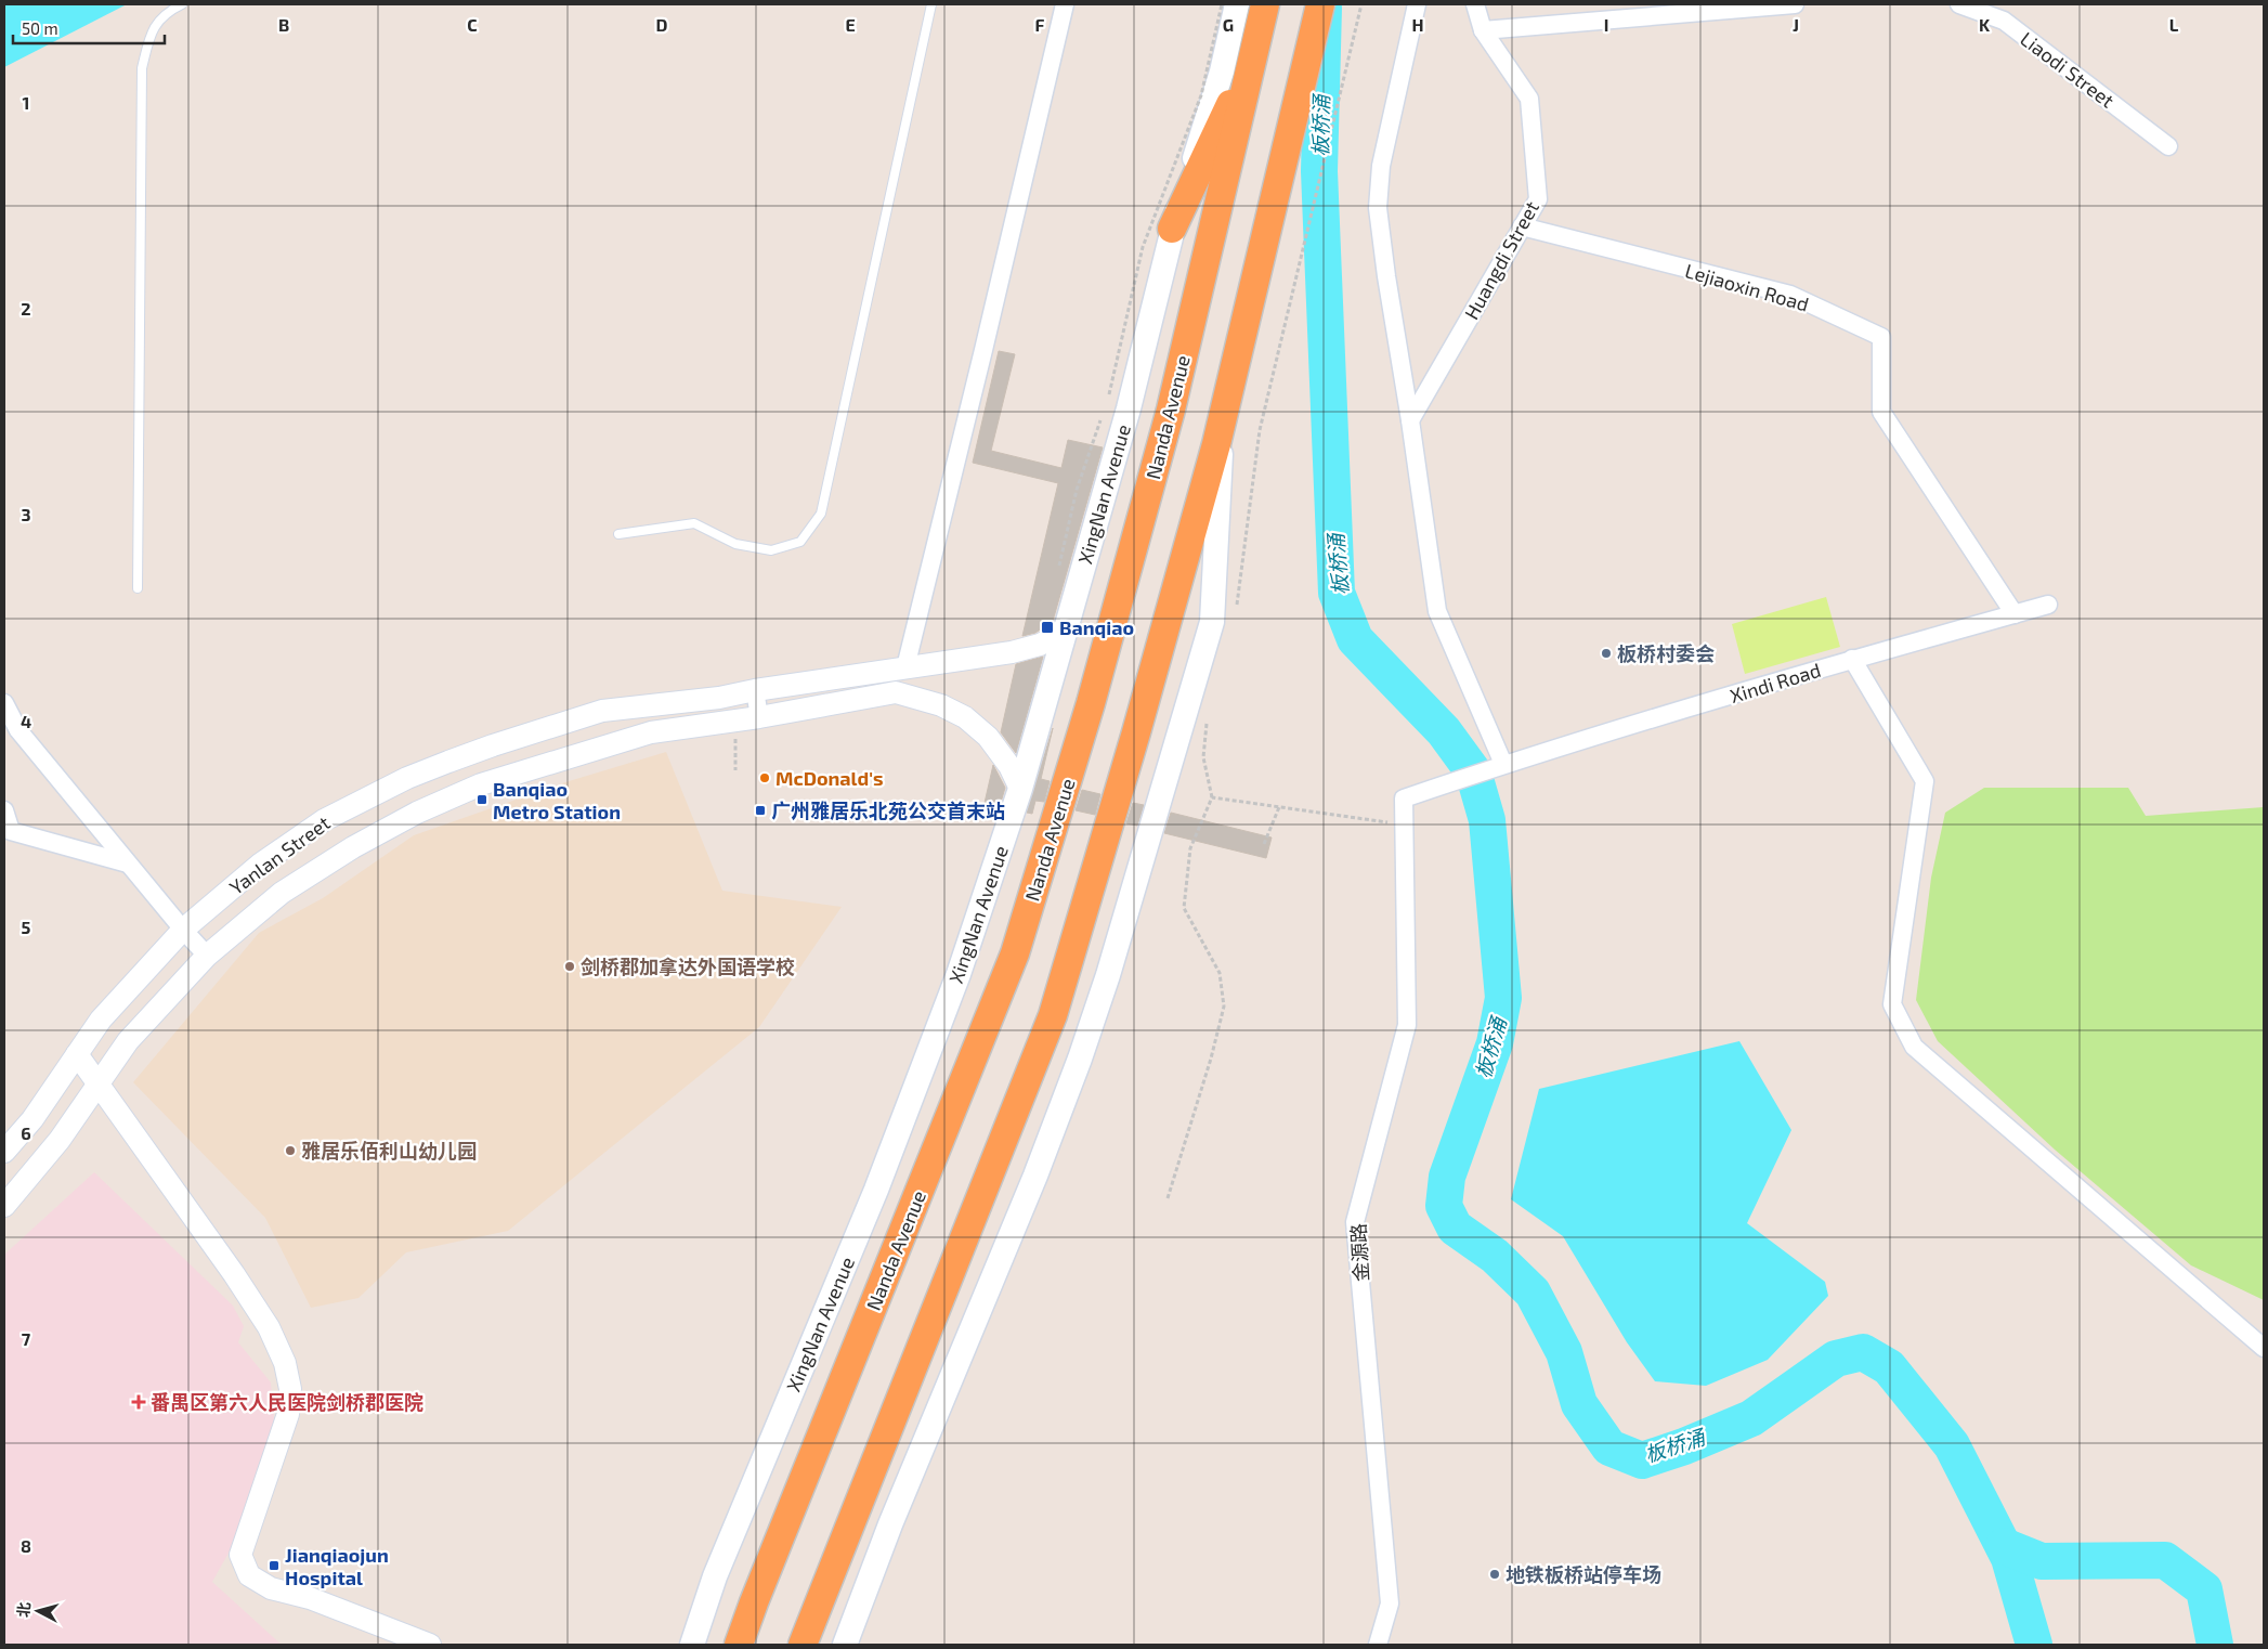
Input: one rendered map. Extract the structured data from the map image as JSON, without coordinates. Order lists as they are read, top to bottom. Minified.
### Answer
{"streets":{"highway":["Nanda Avenue"],"main road":["XingNan Avenue"],"street":["Liaodi Street","Huangdi Street","Lejiaoxin Road","Xindi Road","Yanlan Street","金源路"]},"crossings":[["Huangdi Street","Lejiaoxin Road"],["Lejiaoxin Road","Xindi Road"],["XingNan Avenue","Yanlan Street"],["Xindi Road","金源路"]],"water":["板桥涌"],"places":{"transit":["Banqiao","Banqiao Metro Station","广州雅居乐北苑公交首末站","Jianqiaojun Hospital"],"other":["板桥村委会","McDonald's","剑桥郡加拿达外国语学校","雅居乐佰利山幼儿园","地铁板桥站停车场"],"health":["番禺区第六人民医院剑桥郡医院"]},"scale_bar":"50 m","north":"left","grid":{"columns":["B","C","D","E","F","G","H","I","J","K","L"],"rows":["1","2","3","4","5","6","7","8"]}}
